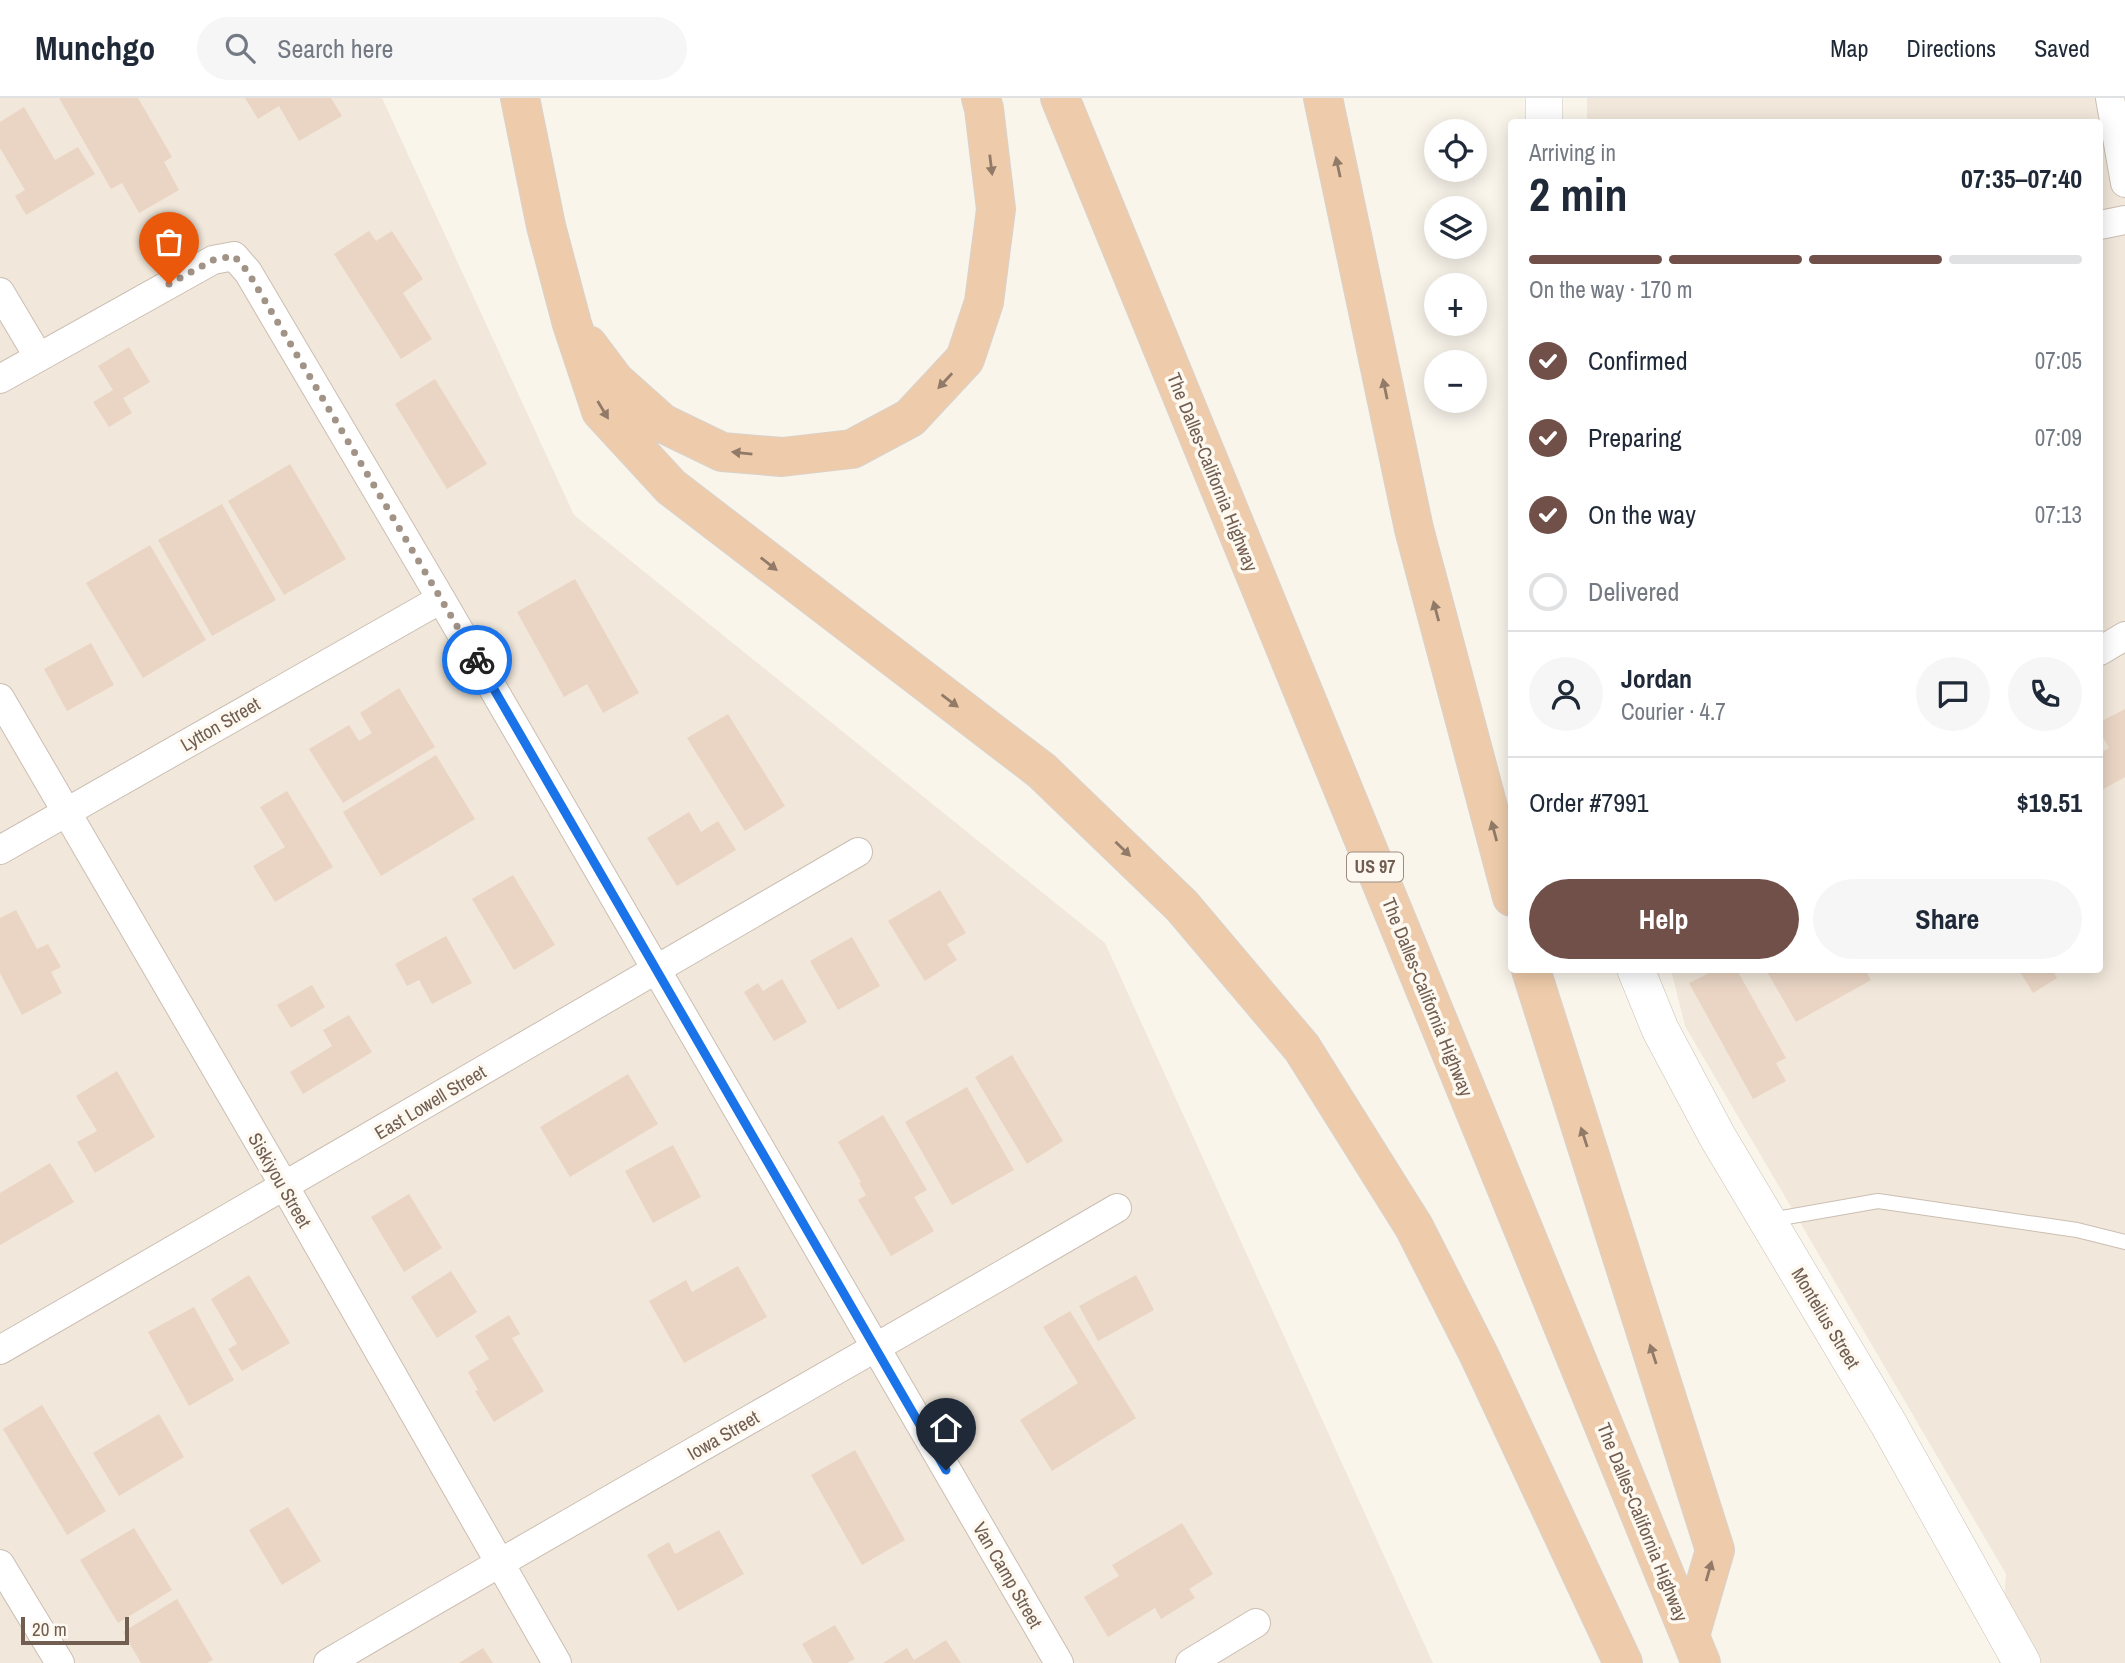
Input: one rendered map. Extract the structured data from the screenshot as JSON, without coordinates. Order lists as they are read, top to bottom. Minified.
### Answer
{"streets":{"highway":["The Dalles-California Highway","US 97"],"street":["Lytton Street","East Lowell Street","Siskiyou Street","Montelius Street","Iowa Street","Van Camp Street"]},"crossings":[["Lytton Street","Siskiyou Street"],["Lytton Street","Van Camp Street"],["East Lowell Street","Siskiyou Street"],["East Lowell Street","Van Camp Street"],["Siskiyou Street","Iowa Street"],["Iowa Street","Van Camp Street"]],"scale_bar":"20 m","page":{"header":"Munchgo","search":"Search here","nav":["Map","Directions","Saved"],"map_buttons":["+","−"],"heading":["2 min","Arriving in","07:35–07:40"],"panel":["Jordan","Courier · 4.7","Order #7991","$19.51"],"bar":"On the way · 170 m","list":[["Confirmed","07:05"],["Preparing","07:09"],["On the way","07:13"],"Delivered"],"buttons":["Help","Share"],"scale":"20 m"}}
